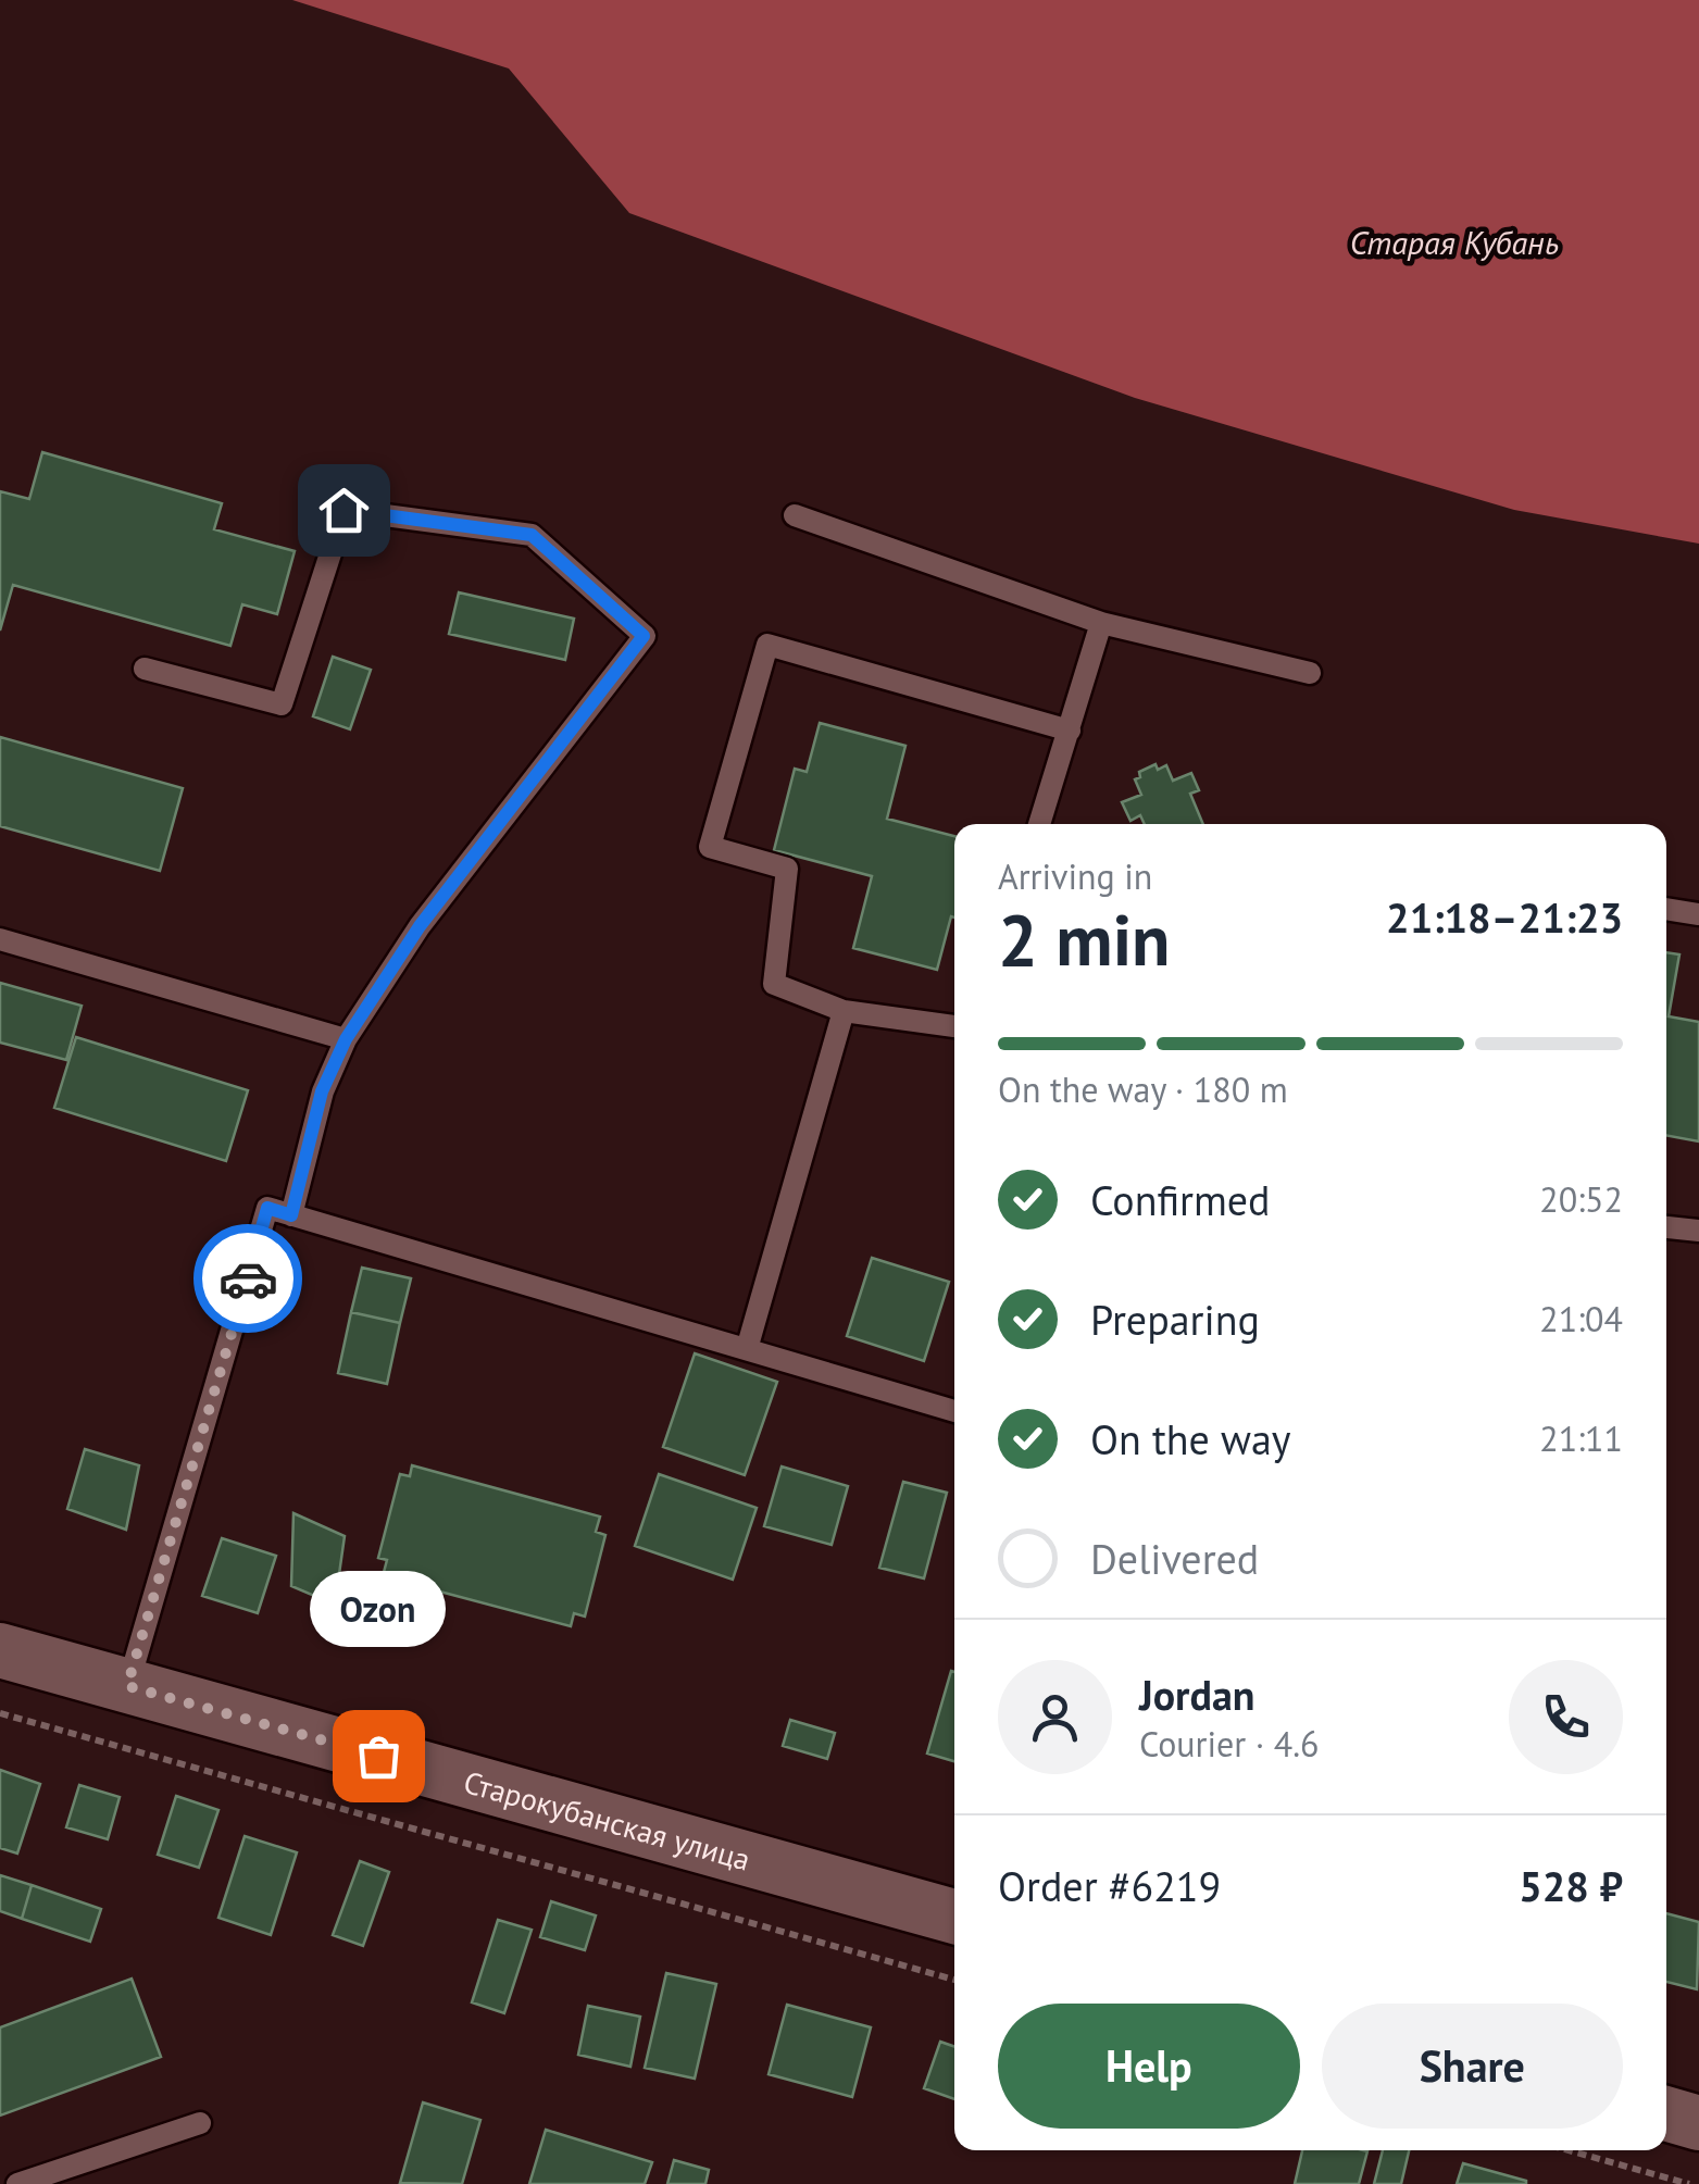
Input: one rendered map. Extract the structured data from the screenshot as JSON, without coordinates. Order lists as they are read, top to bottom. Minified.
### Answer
{"streets":{"street":["Старокубанская улица"]},"water":["Старая Кубань"],"places":["Ozon"],"page":{"heading":["2 min","Arriving in","21:18–21:23"],"panel":["Jordan","Courier · 4.6","Order #6219","528 ₽"],"bar":"On the way · 180 m","list":[["Confirmed","20:52"],["Preparing","21:04"],["On the way","21:11"],"Delivered"],"bubble":"Ozon","buttons":["Help","Share"]}}
